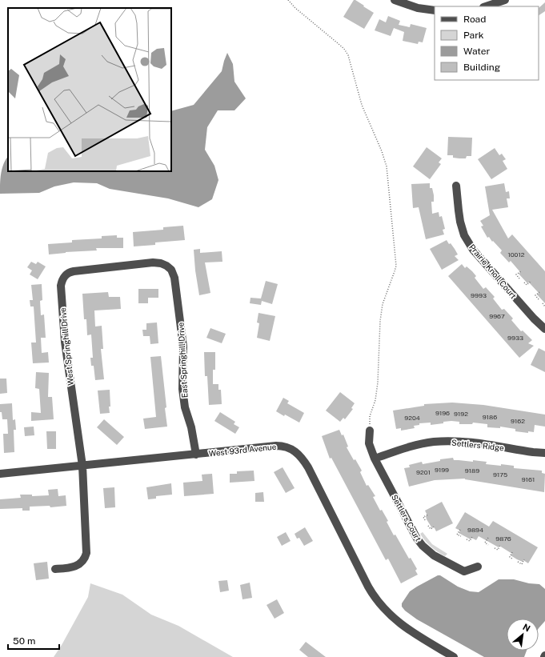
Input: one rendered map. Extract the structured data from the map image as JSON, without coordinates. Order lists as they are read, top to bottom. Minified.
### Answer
{"streets":{"street":["Prairie Knoll Court","West Springhill Drive","East Springhill Drive","Settlers Ridge","West 93rd Avenue","Settlers Court"]},"crossings":[["West Springhill Drive","East Springhill Drive"],["West Springhill Drive","West 93rd Avenue"],["East Springhill Drive","West 93rd Avenue"],["Settlers Ridge","Settlers Court"]],"house_numbers":["10012","9993","9967","9933","9196","9192","9186","9204","9162","9199","9189","9201","9175","9161","9894","9876"],"legend":["Road","Park","Water","Building"],"scale_bar":"50 m","north":"top right"}
